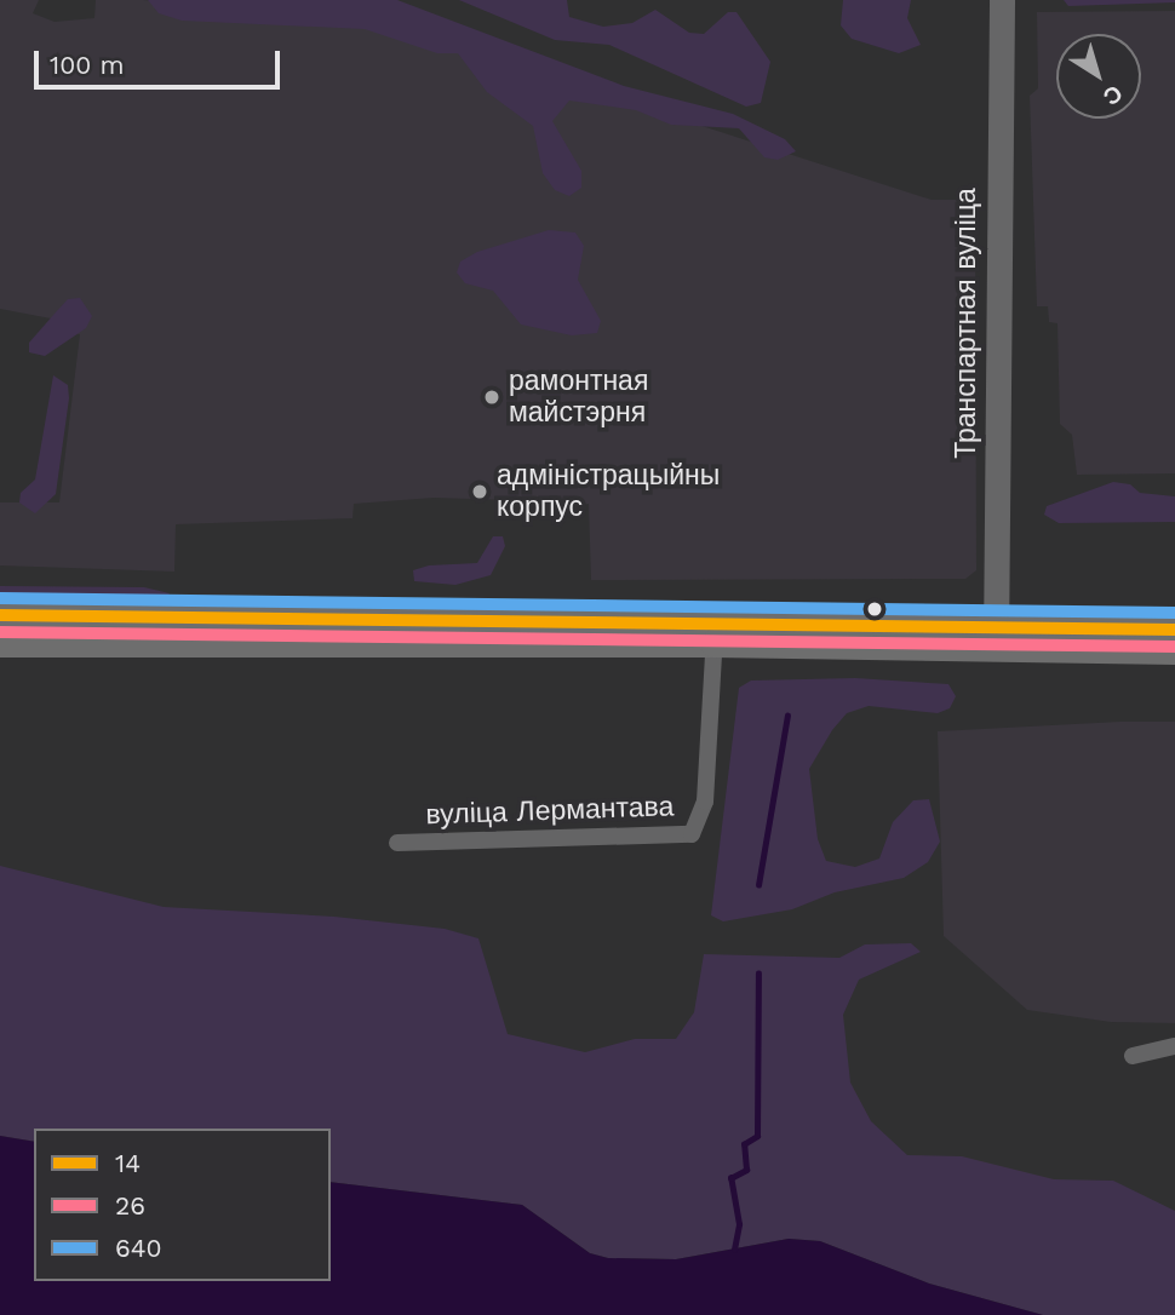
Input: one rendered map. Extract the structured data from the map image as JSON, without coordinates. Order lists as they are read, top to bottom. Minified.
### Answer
{"streets":{"main road":["Транспартная вуліца"],"street":["вуліца Лермантава"]},"places":["рамонтная майстэрня","адміністрацыйны корпус"],"lines":["transit line 640","transit line 14","transit line 26"],"legend":["14","26","640"],"scale_bar":"100 m","north":"bottom right"}
